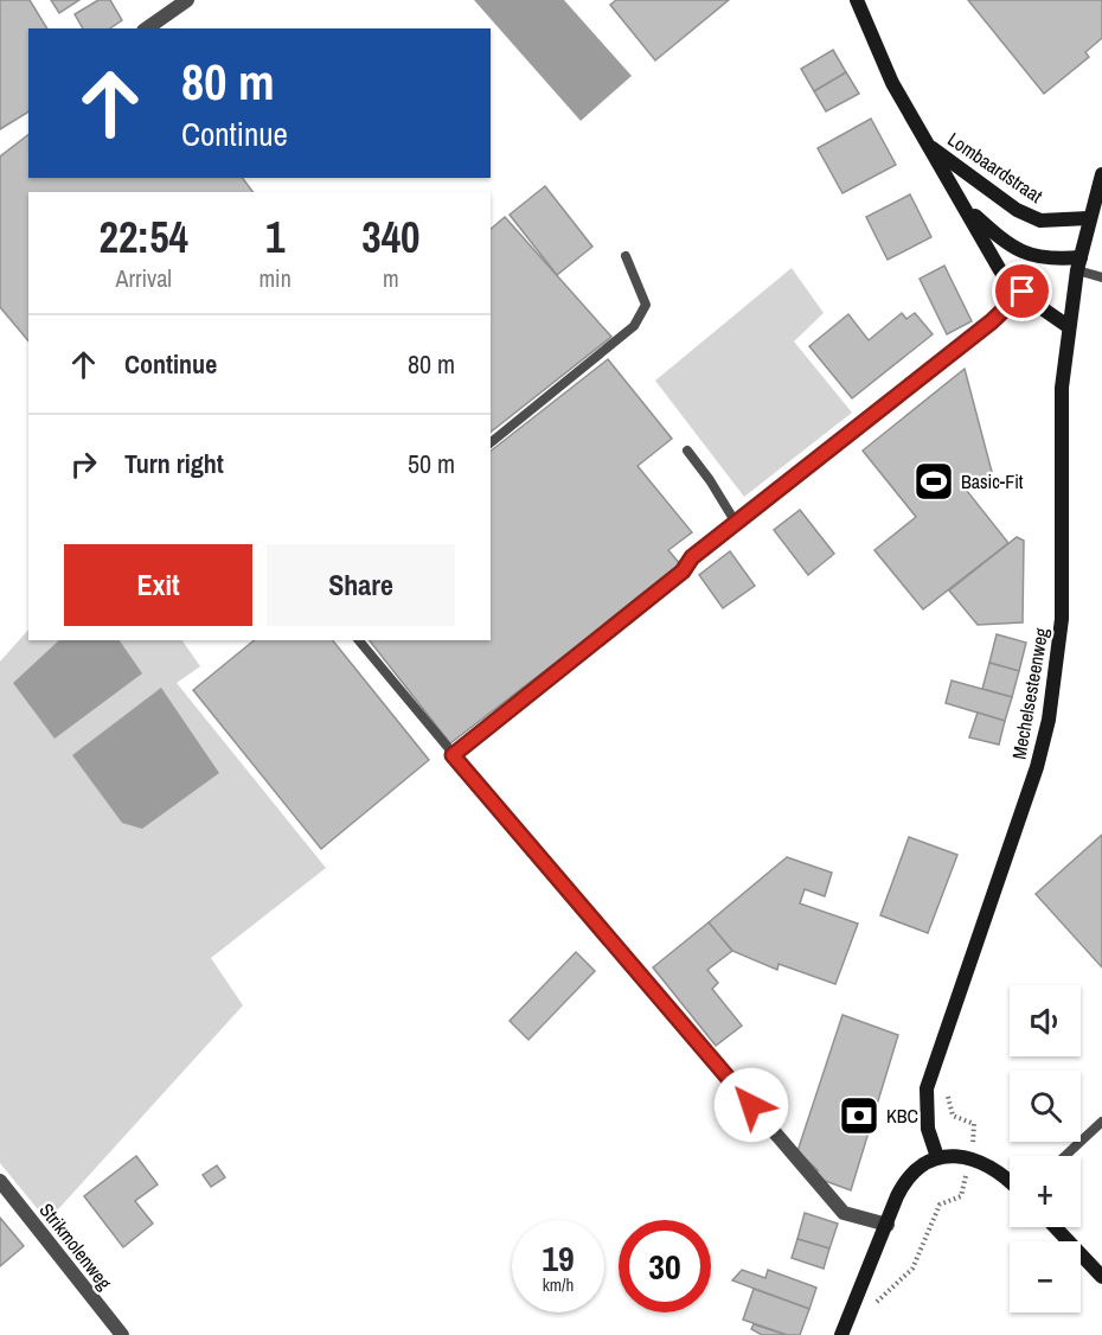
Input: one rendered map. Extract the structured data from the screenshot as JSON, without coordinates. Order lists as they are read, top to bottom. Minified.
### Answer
{"streets":{"street":["Lombaardstraat","Mechelsesteenweg","Strikmolenweg"]},"crossings":[["Lombaardstraat","Mechelsesteenweg"]],"places":{"sports":["Basic-Fit"],"bank":["KBC"]},"page":{"turn":["80 m","Continue"],"eta":["22:54","Arrival","1","min","340","m"],"list":[{"name":"Continue","value":"80 m"},{"name":"Turn right","value":"50 m"}],"buttons":["Exit","Share"],"map_buttons":["+","−"],"speed":"19 km/h","limit":"30"}}
